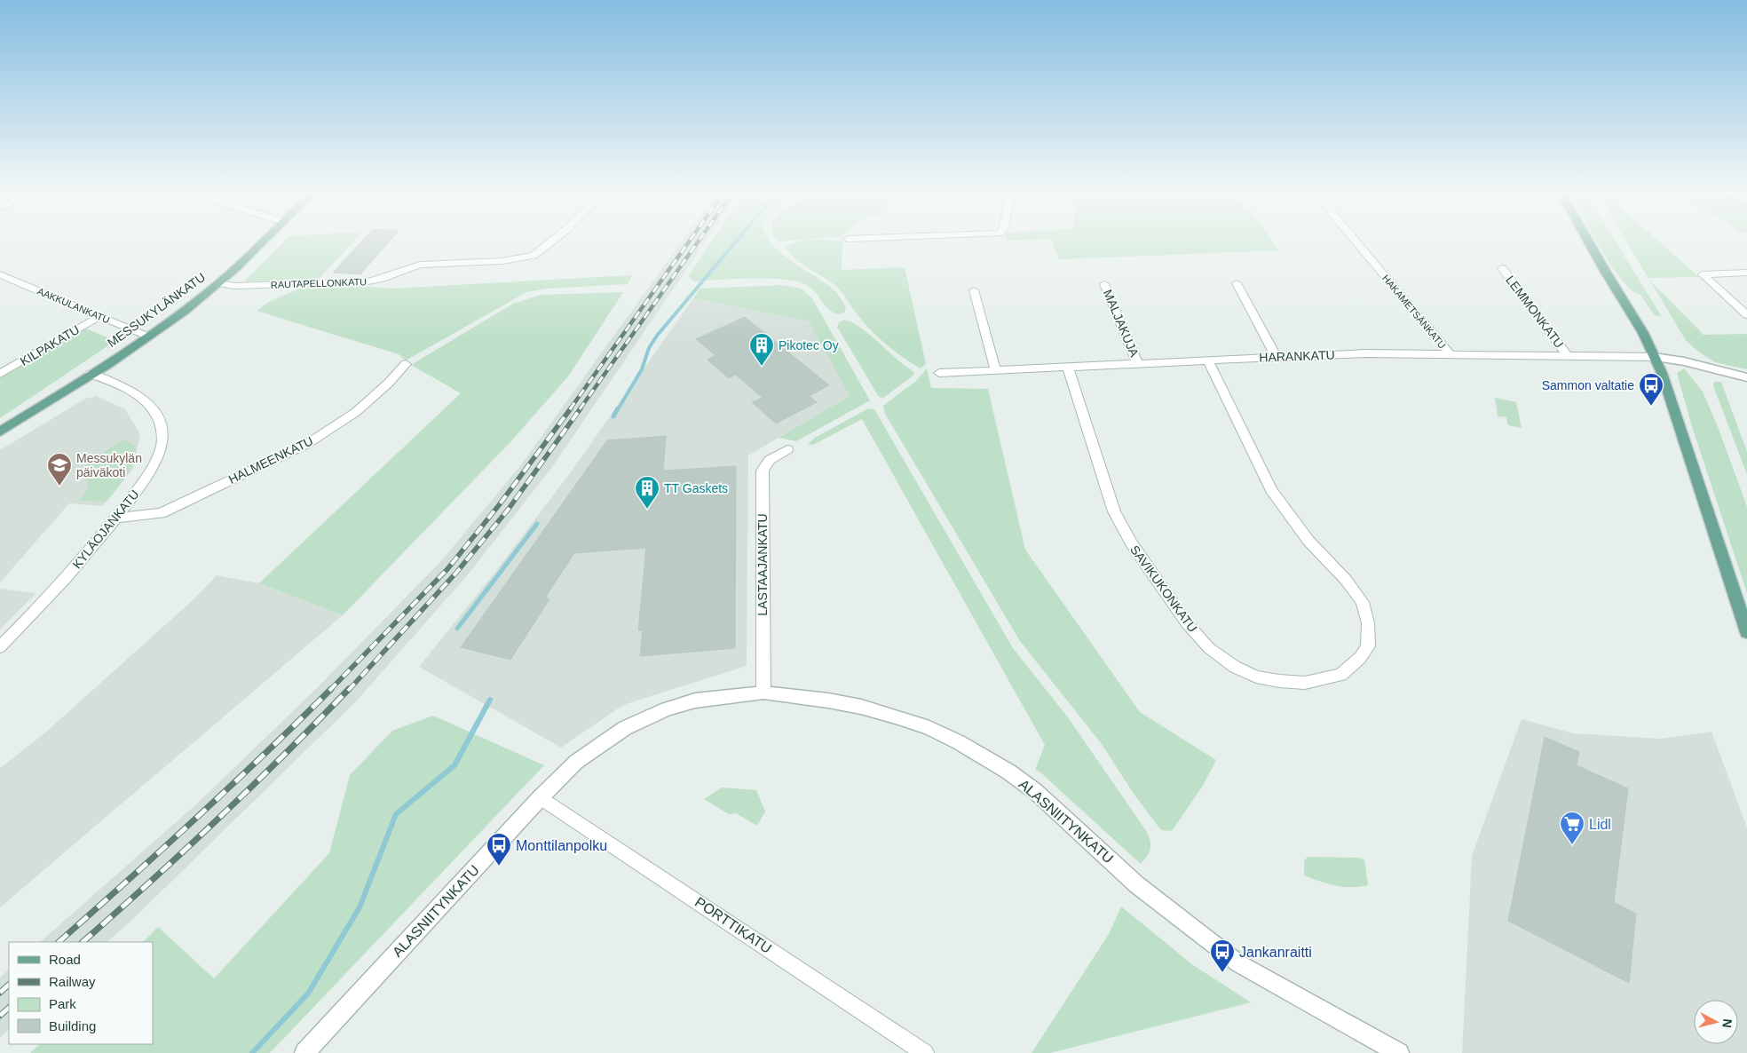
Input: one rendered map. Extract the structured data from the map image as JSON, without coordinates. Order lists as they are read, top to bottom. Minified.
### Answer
{"streets":{"main road":["MESSUKYLÄNKATU"],"street":["RAUTAPELLONKATU","AAKKULANKATU","HAKAMETSÄNKATU","LEMMONKATU","MALJAKUJA","KILPAKATU","HARANKATU","HALMEENKATU","KYLÄOJANKATU","LASTAAJANKATU","SAVIKUKONKATU","ALASNIITYNKATU","PORTTIKATU"]},"crossings":[["RAUTAPELLONKATU","MESSUKYLÄNKATU"],["AAKKULANKATU","MESSUKYLÄNKATU"],["AAKKULANKATU","KILPAKATU"],["MESSUKYLÄNKATU","KYLÄOJANKATU"],["HAKAMETSÄNKATU","HARANKATU"],["LEMMONKATU","HARANKATU"],["MALJAKUJA","HARANKATU"],["HARANKATU","SAVIKUKONKATU"],["HALMEENKATU","KYLÄOJANKATU"],["LASTAAJANKATU","ALASNIITYNKATU"],["ALASNIITYNKATU","PORTTIKATU"]],"places":{"building":["Pikotec Oy","TT Gaskets"],"bus stop":["Sammon valtatie","Monttilanpolku","Jankanraitti"],"school or university":["Messukylän päiväkoti"],"supermarket":["Lidl"]},"legend":["Road","Railway","Park","Building"],"north":"right"}
